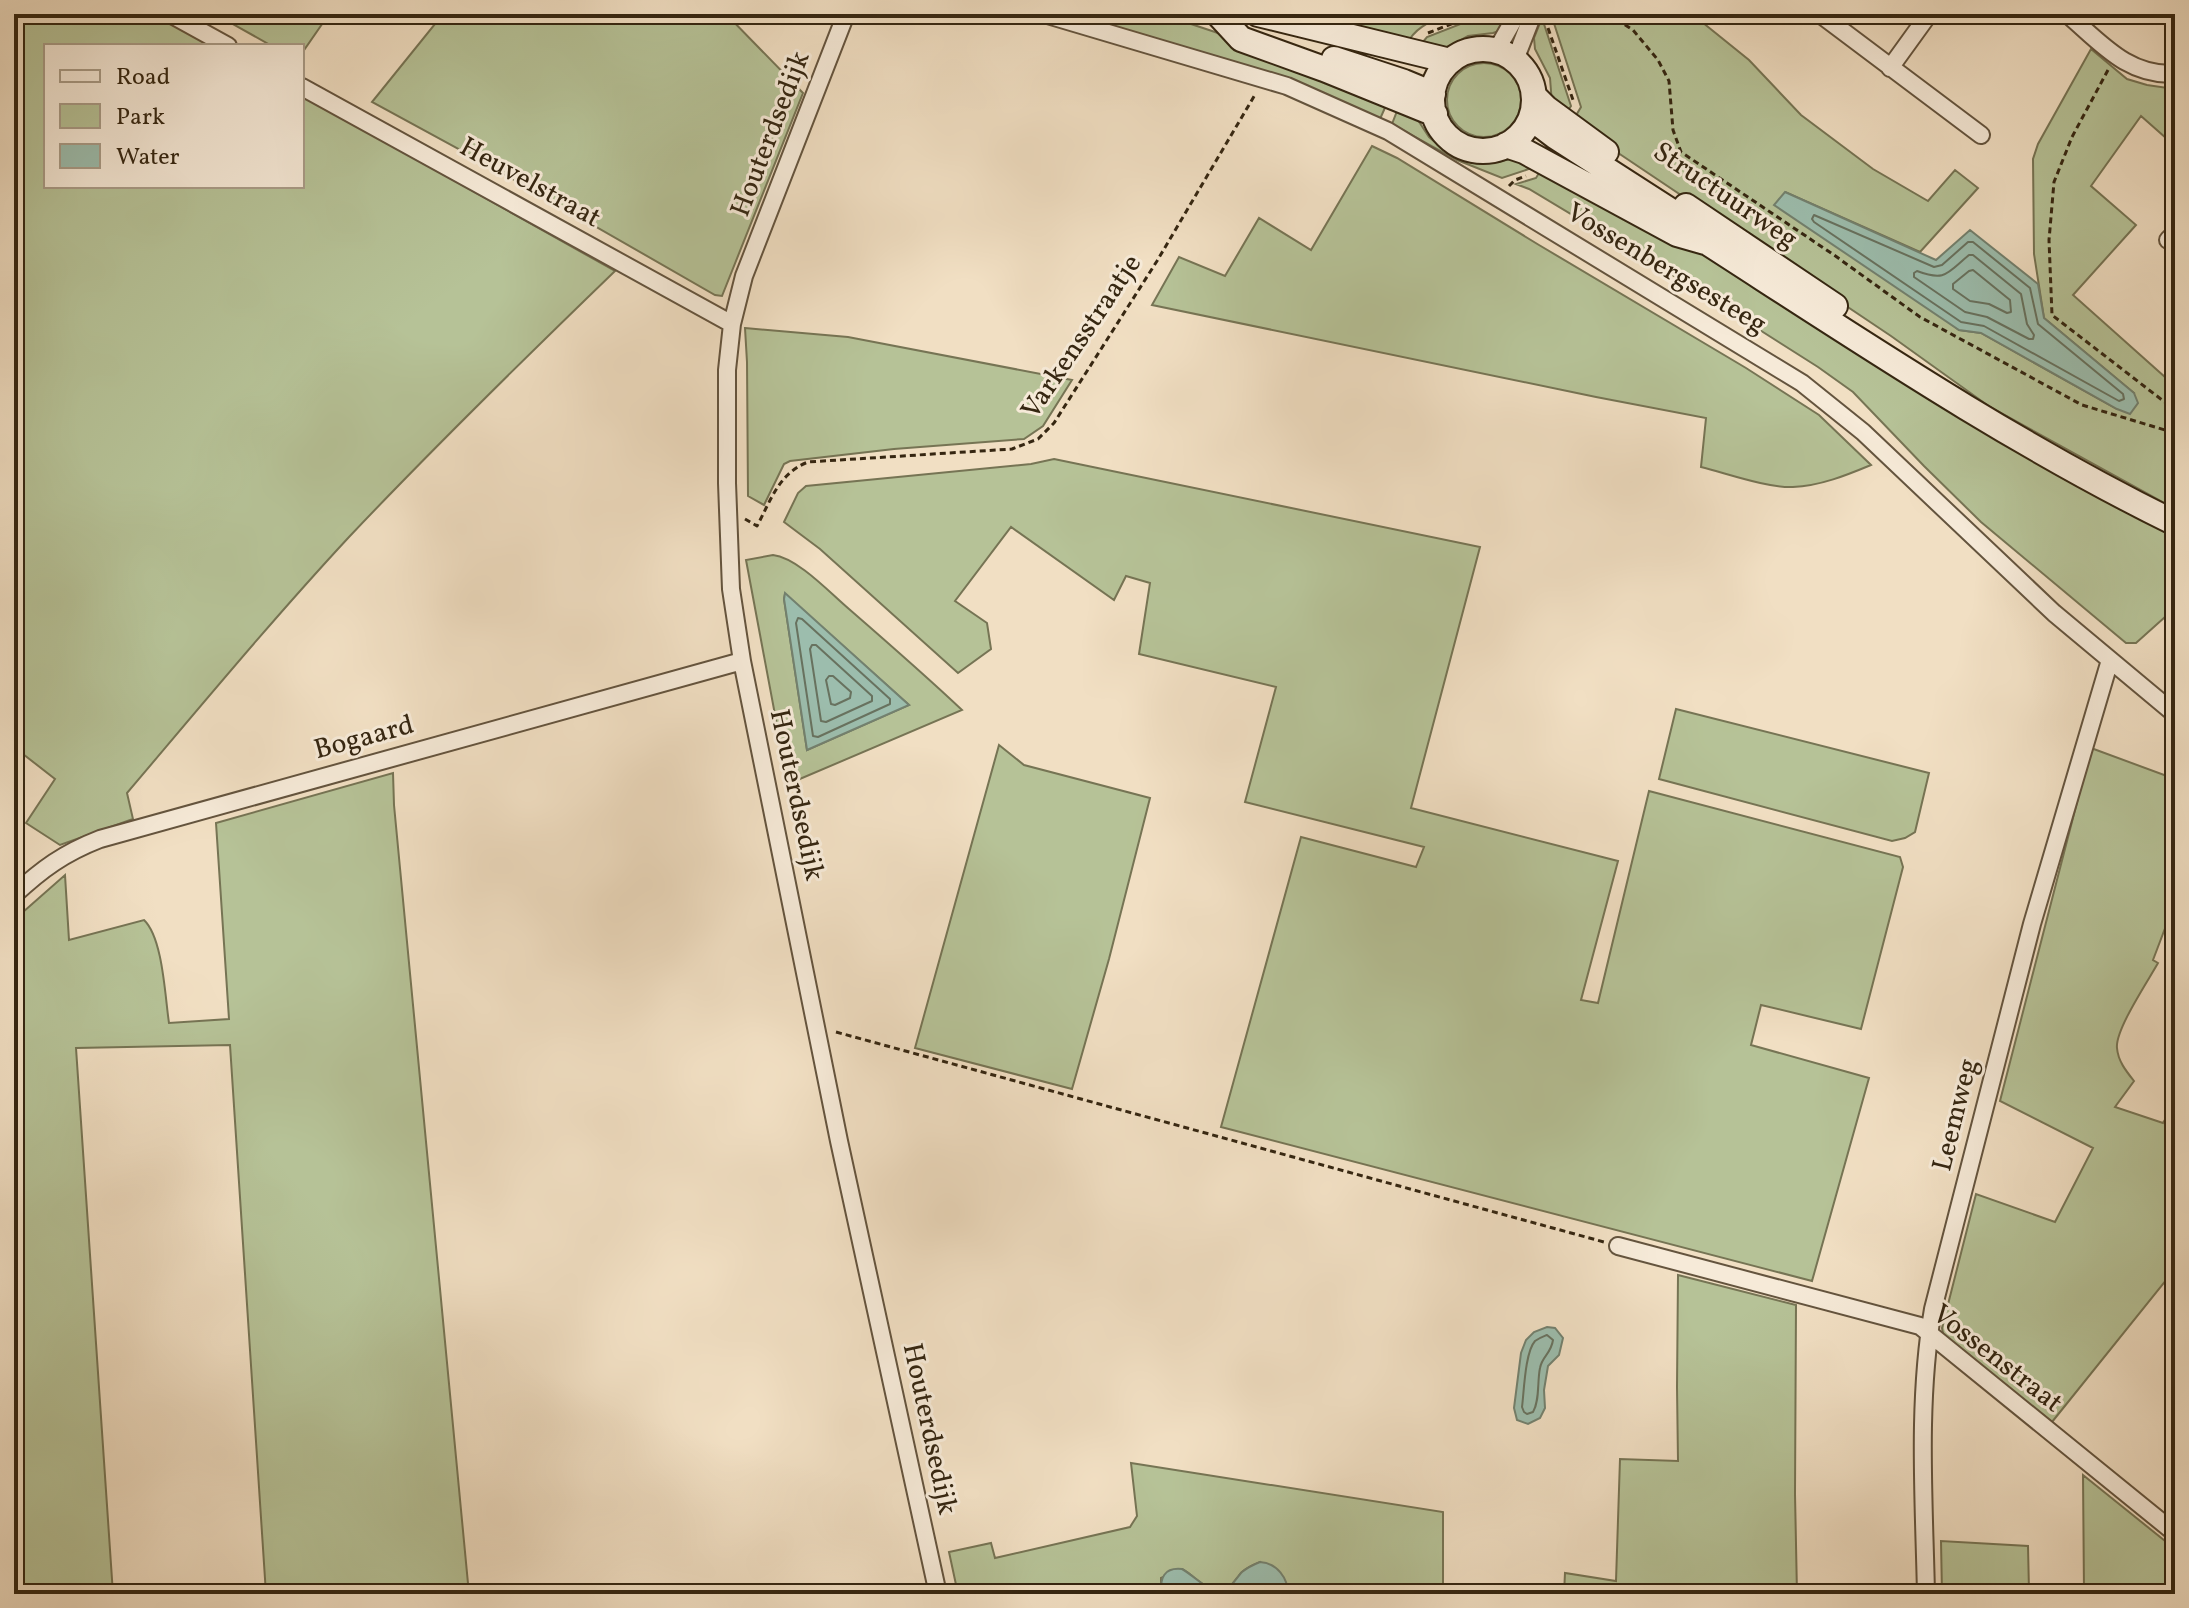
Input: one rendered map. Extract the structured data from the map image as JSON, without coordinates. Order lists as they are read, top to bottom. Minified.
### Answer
{"streets":{"main road":["Structuurweg"],"street":["Houterdsedijk","Heuvelstraat","Vossenbergsesteeg","Bogaard","Leemweg","Vossenstraat"],"path":["Varkensstraatje"]},"crossings":[["Houterdsedijk","Heuvelstraat"],["Houterdsedijk","Varkensstraatje"],["Houterdsedijk","Bogaard"],["Vossenbergsesteeg","Varkensstraatje"],["Vossenbergsesteeg","Leemweg"],["Leemweg","Vossenstraat"]],"legend":["Road","Park","Water"]}
